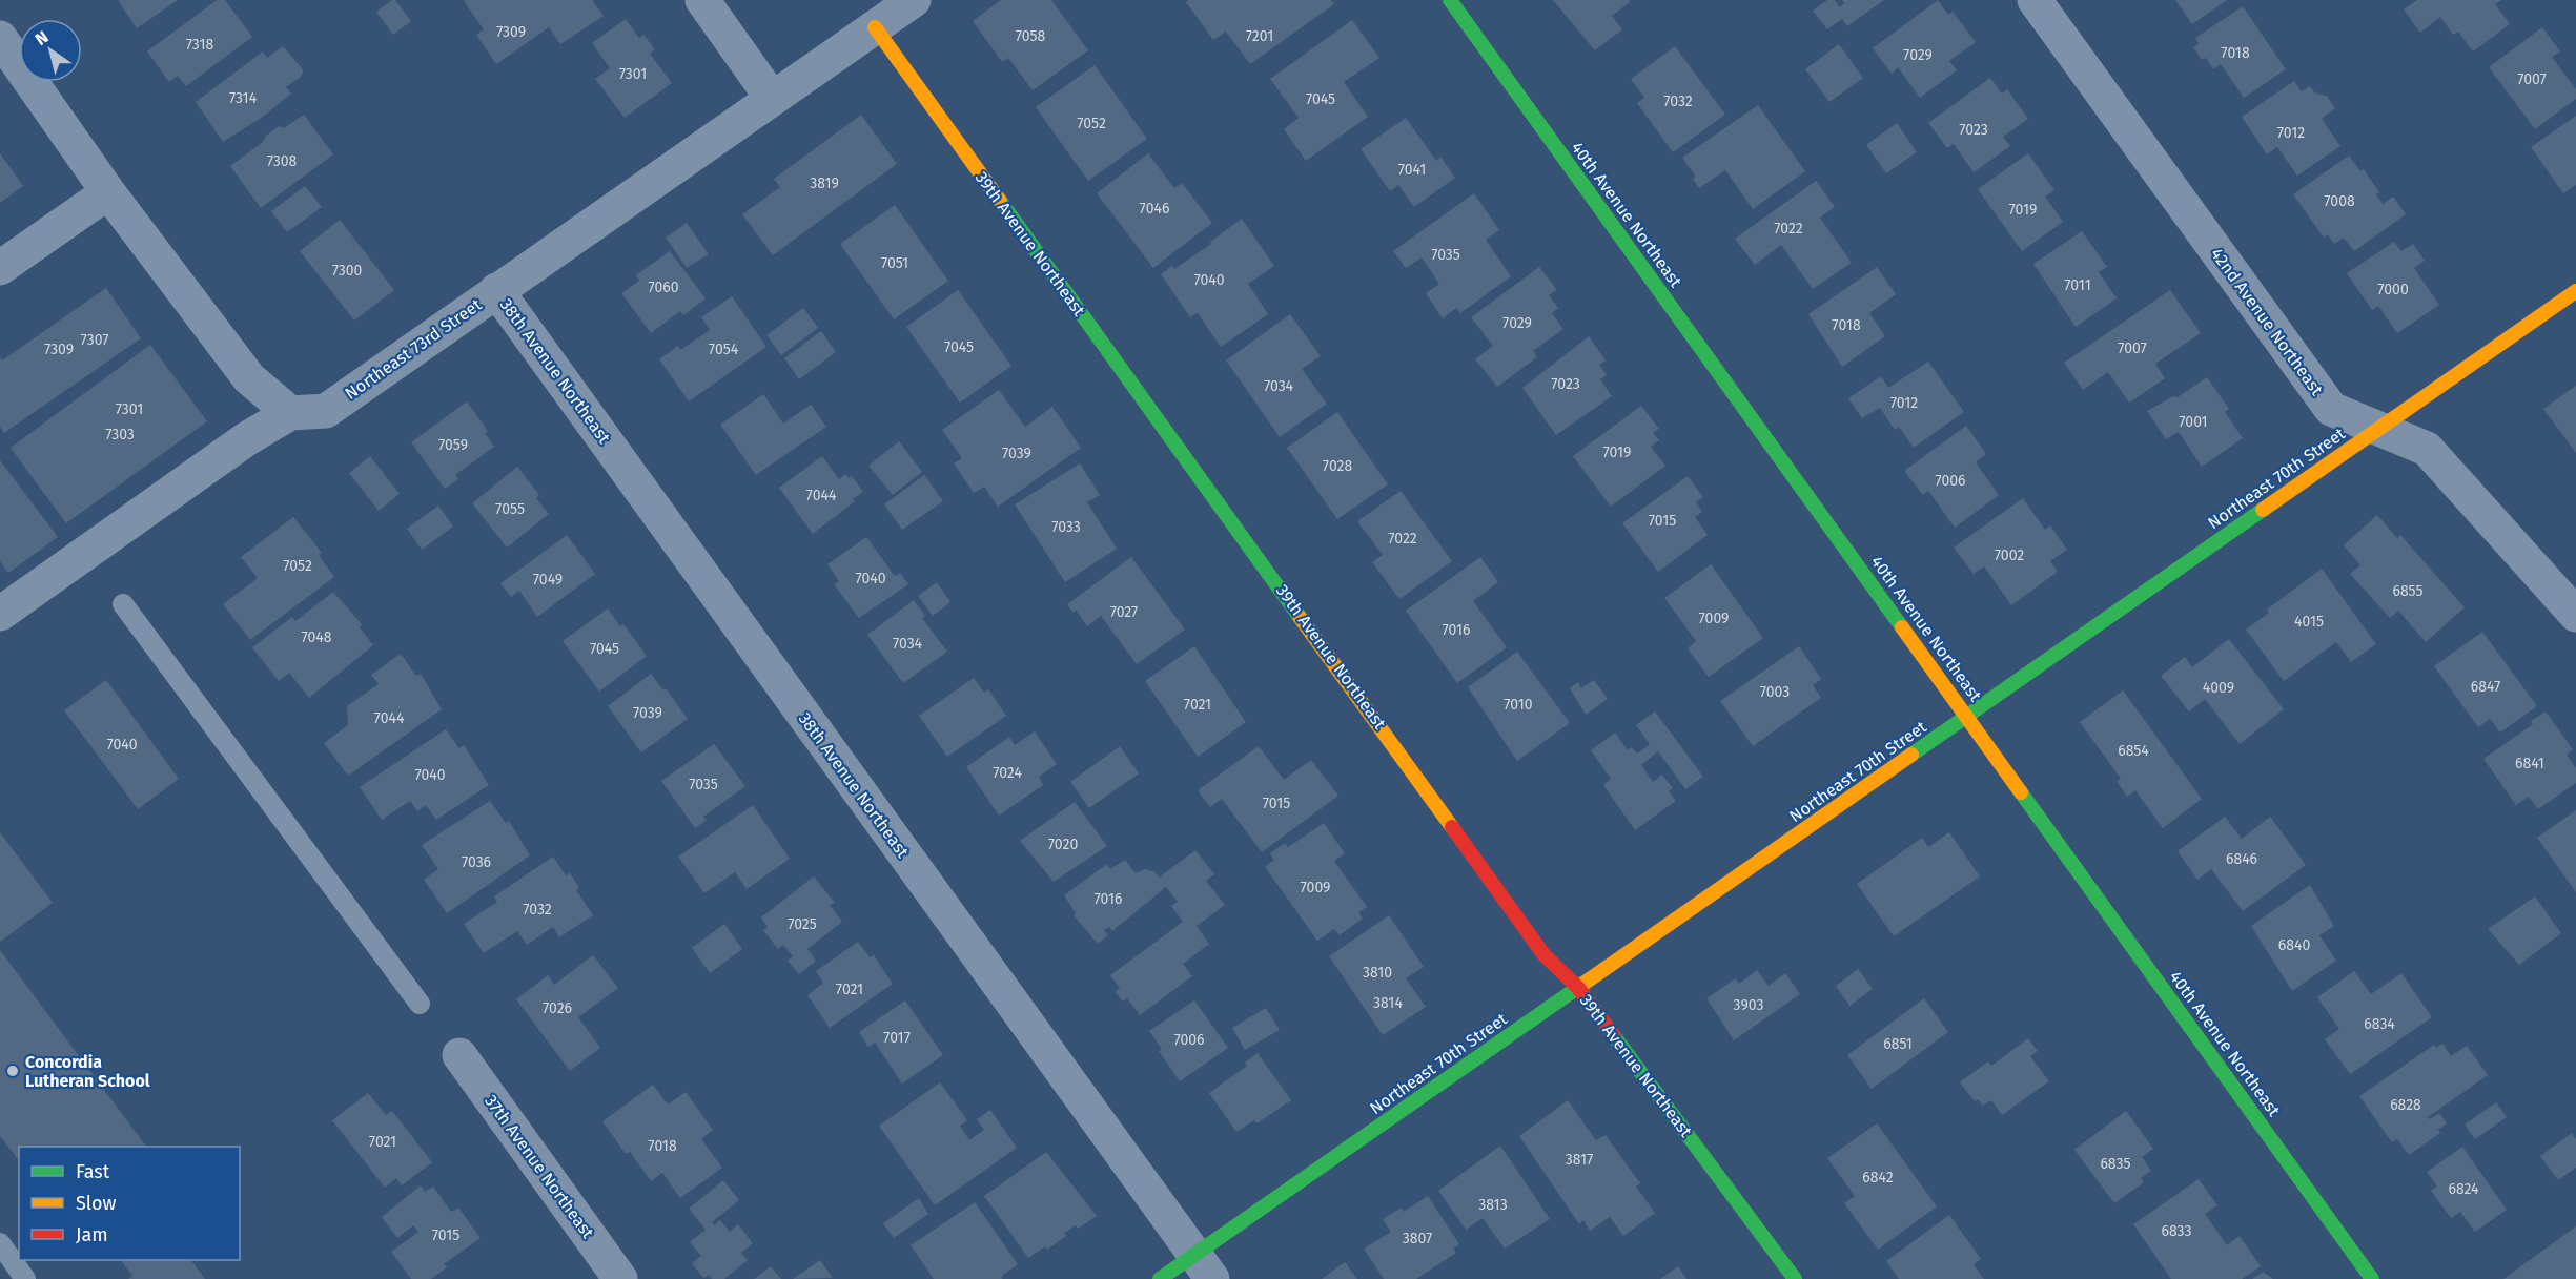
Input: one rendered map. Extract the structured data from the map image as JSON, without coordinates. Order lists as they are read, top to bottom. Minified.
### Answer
{"streets":{"street":["40th Avenue Northeast","39th Avenue Northeast","42nd Avenue Northeast","Northeast 73rd Street","38th Avenue Northeast","Northeast 70th Street","37th Avenue Northeast"]},"crossings":[["40th Avenue Northeast","Northeast 70th Street"],["39th Avenue Northeast","Northeast 73rd Street"],["39th Avenue Northeast","Northeast 70th Street"],["42nd Avenue Northeast","Northeast 70th Street"],["Northeast 73rd Street","38th Avenue Northeast"],["38th Avenue Northeast","Northeast 70th Street"]],"places":["Concordia Lutheran School"],"house_numbers":["7309","7058","7201","7318","7018","7029","7301","7007","7314","7045","7032","7052","7023","7012","7308","7041","3819","7008","7046","7019","7022","7035","7051","7300","7040","7011","7060","7000","7029","7018","7307","7045","7007","7309","7054","7023","7034","7012","7301","7001","7303","7059","7019","7039","7028","7006","7044","7055","7015","7033","7022","7002","7052","7040","7049","6855","7027","7009","4015","7016","7048","7034","7045","6847","4009","7003","7021","7010","7039","7044","7040","6854","6841","7024","7040","7035","7015","7020","6846","7036","7009","7016","7032","7025","6840","3810","7021","3814","3903","7026","6834","7017","7006","6851","6828","7021","7018","3817","6835","6842","6824","3813","6833","7015","3807"],"legend":["Fast","Slow","Jam"],"north":"top left"}
